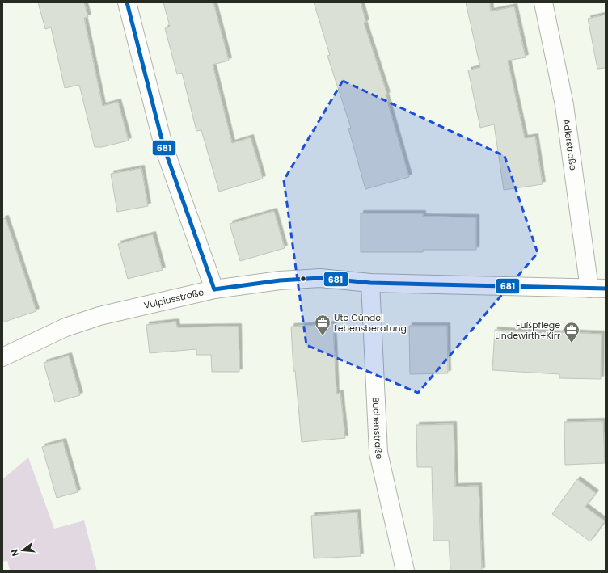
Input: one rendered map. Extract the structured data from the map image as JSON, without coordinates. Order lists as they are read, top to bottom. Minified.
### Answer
{"streets":{"street":["Adlerstraße","Vulpiusstraße","Buchenstraße"]},"crossings":[["Adlerstraße","Vulpiusstraße"],["Vulpiusstraße","Buchenstraße"]],"places":{"office":["Ute Gündel Lebensberatung","Fußpflege Lindewirth+Kirr"]},"lines":["transit line 681"],"north":"left"}
